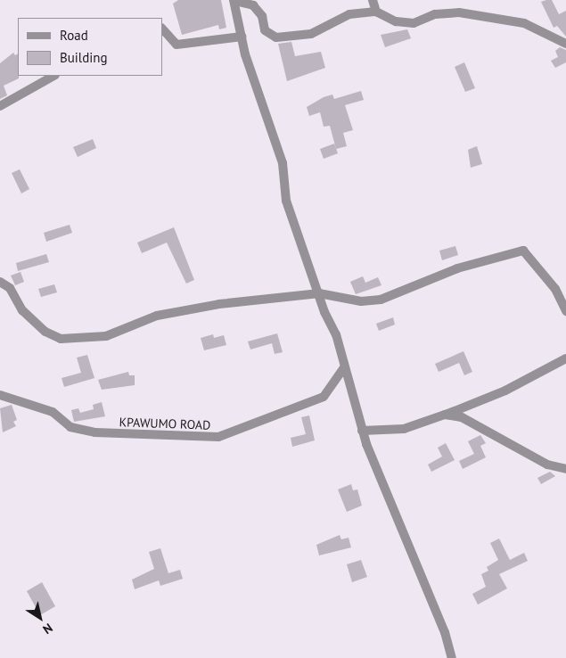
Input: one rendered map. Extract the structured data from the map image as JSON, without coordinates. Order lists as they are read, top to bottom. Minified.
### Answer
{"streets":{"street":["KPAWUMO ROAD"]},"legend":["Road","Building"],"north":"bottom right"}
